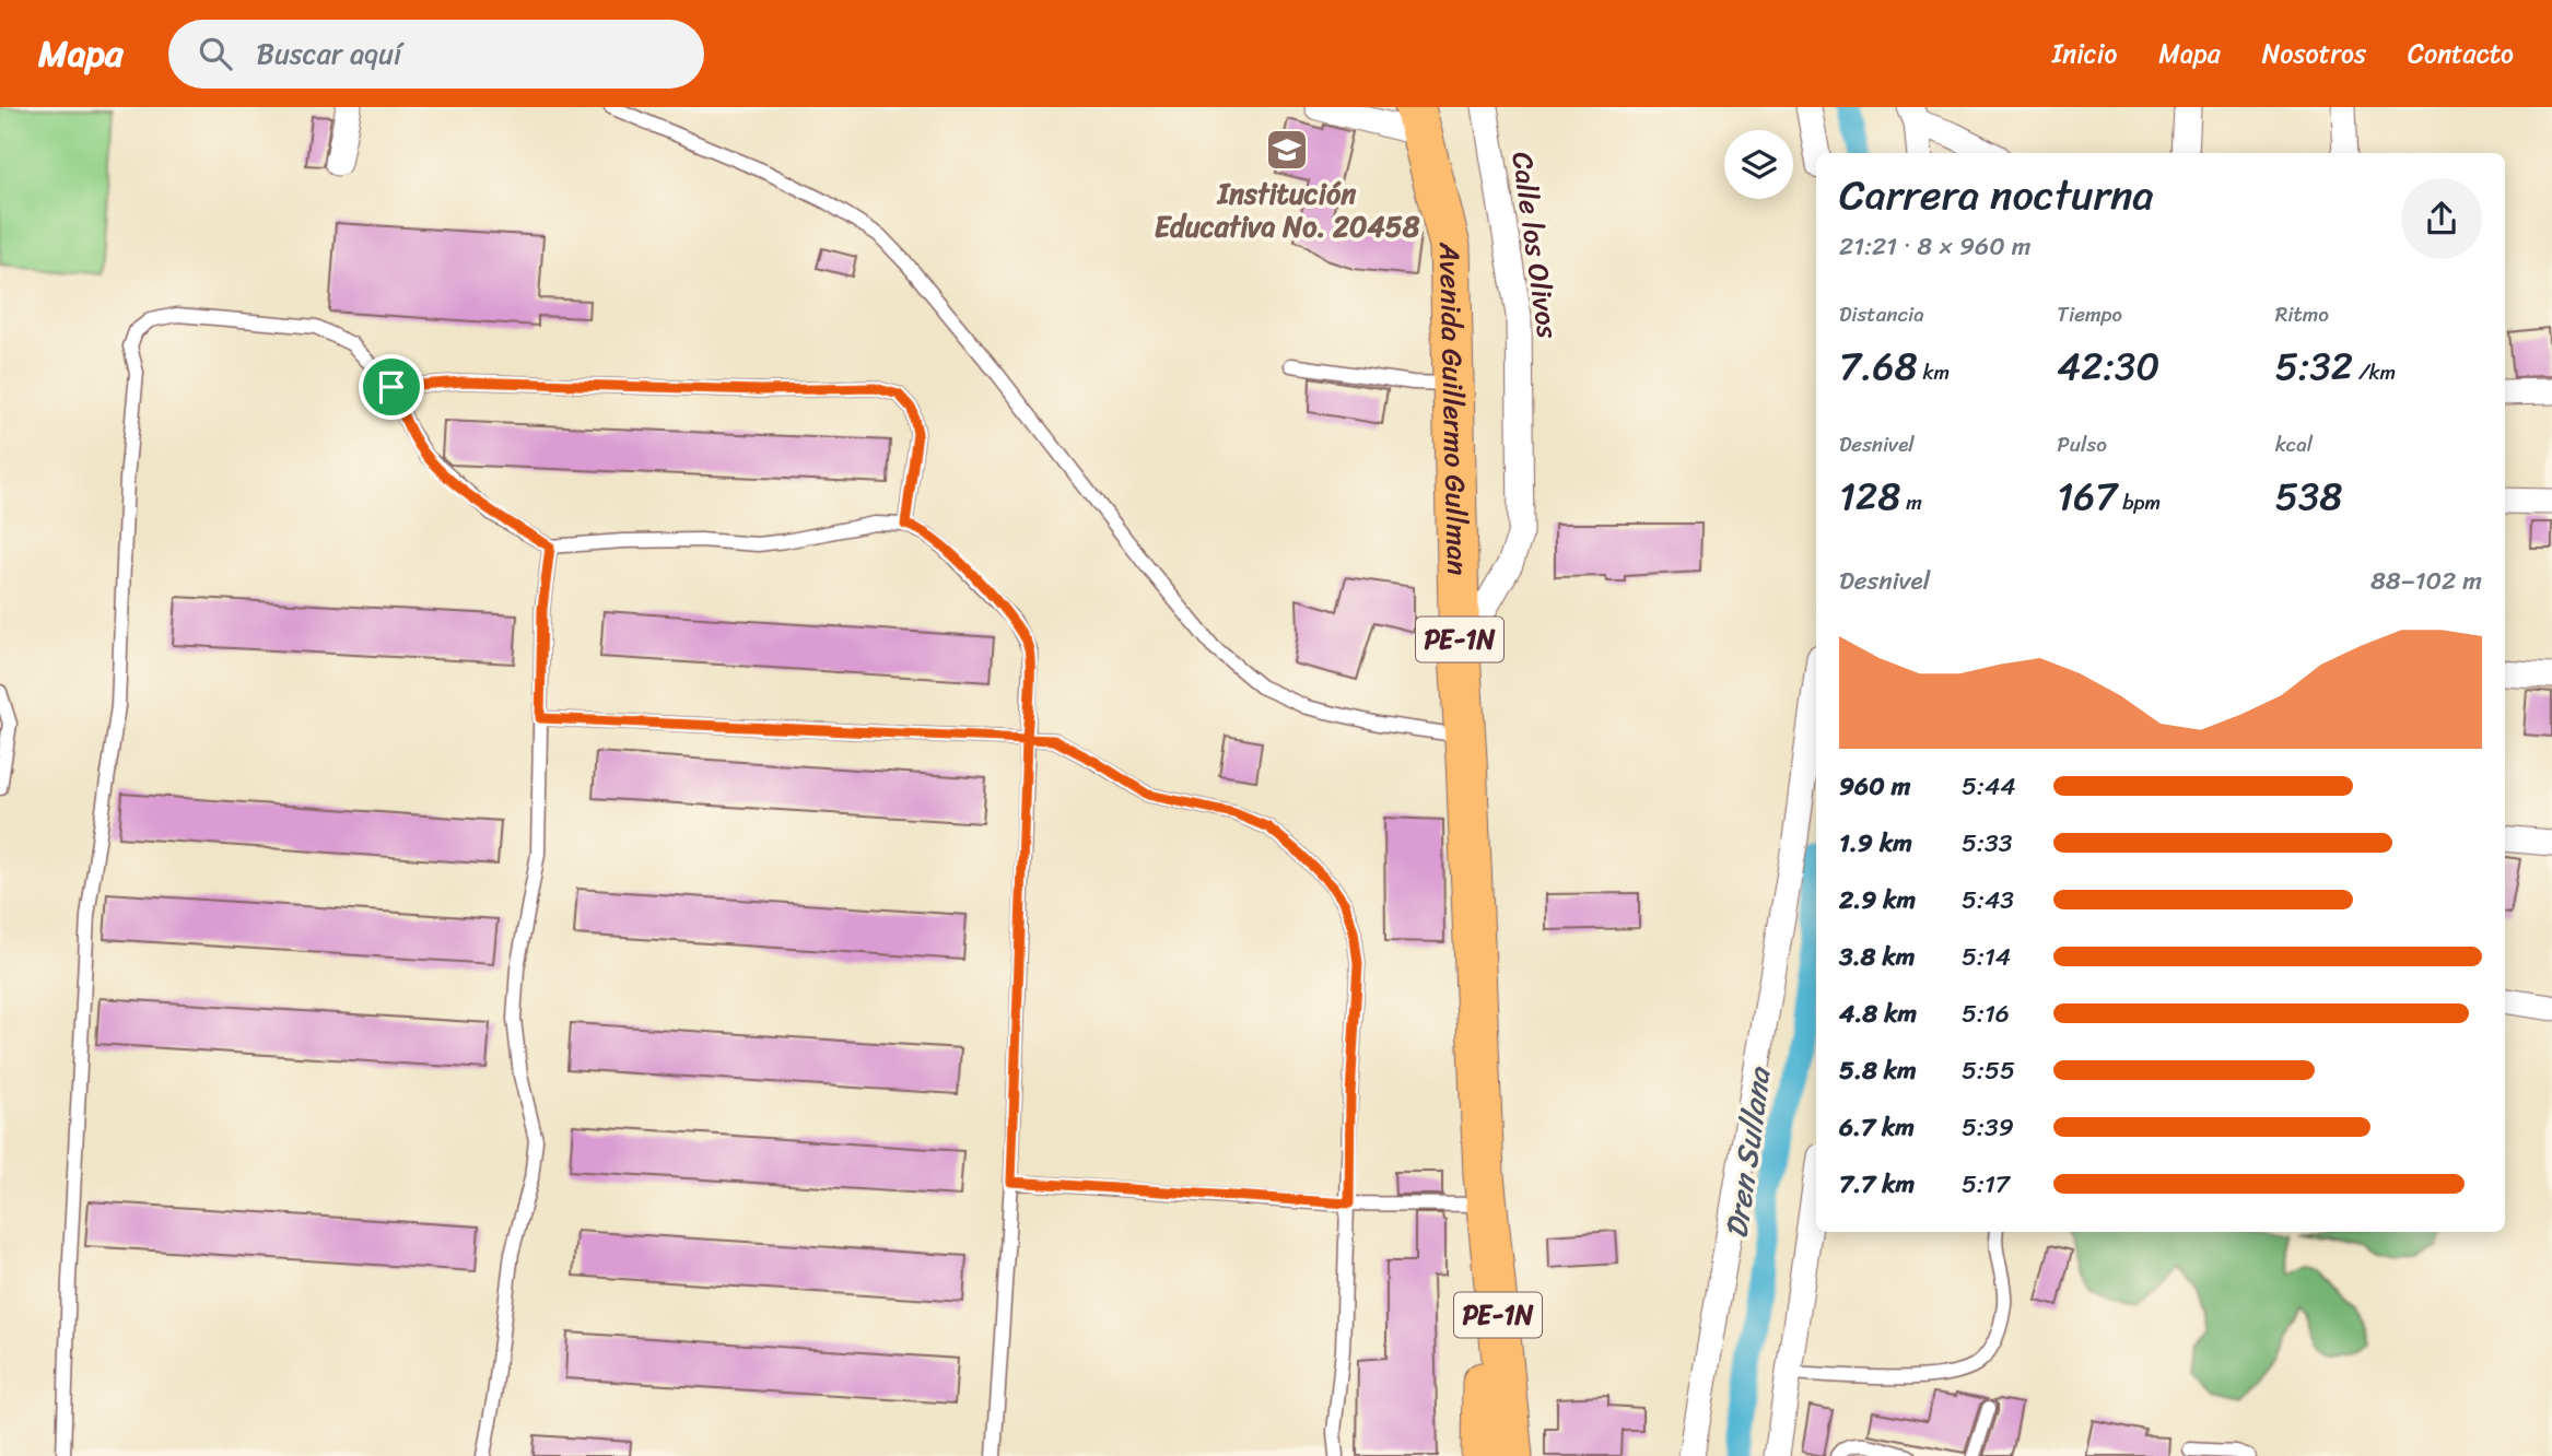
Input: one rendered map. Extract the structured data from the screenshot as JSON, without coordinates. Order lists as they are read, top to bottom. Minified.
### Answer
{"streets":{"main road":["Avenida Guillermo Gullman","PE-1N"],"street":["Calle los Olivos"]},"crossings":[["Calle los Olivos","Avenida Guillermo Gullman"]],"water":["Dren Sullana"],"places":{"school or university":["Institución Educativa No. 20458"]},"page":{"header":"Mapa","search":"Buscar aquí","nav":["Inicio","Mapa","Nosotros","Contacto"],"heading":["Carrera nocturna","21:21 · 8 × 960 m"],"stats":[["Distancia","7.68 km"],["Tiempo","42:30"],["Ritmo","5:32 /km"],["Desnivel","128 m"],["Pulso","167 bpm"],["kcal","538"]],"chart":["Desnivel","88–102 m"],"list":[{"name":"960 m","note":"5:44"},{"name":"1.9 km","note":"5:33"},{"name":"2.9 km","note":"5:43"},{"name":"3.8 km","note":"5:14"},{"name":"4.8 km","note":"5:16"},{"name":"5.8 km","note":"5:55"},{"name":"6.7 km","note":"5:39"},{"name":"7.7 km","note":"5:17"}]}}
